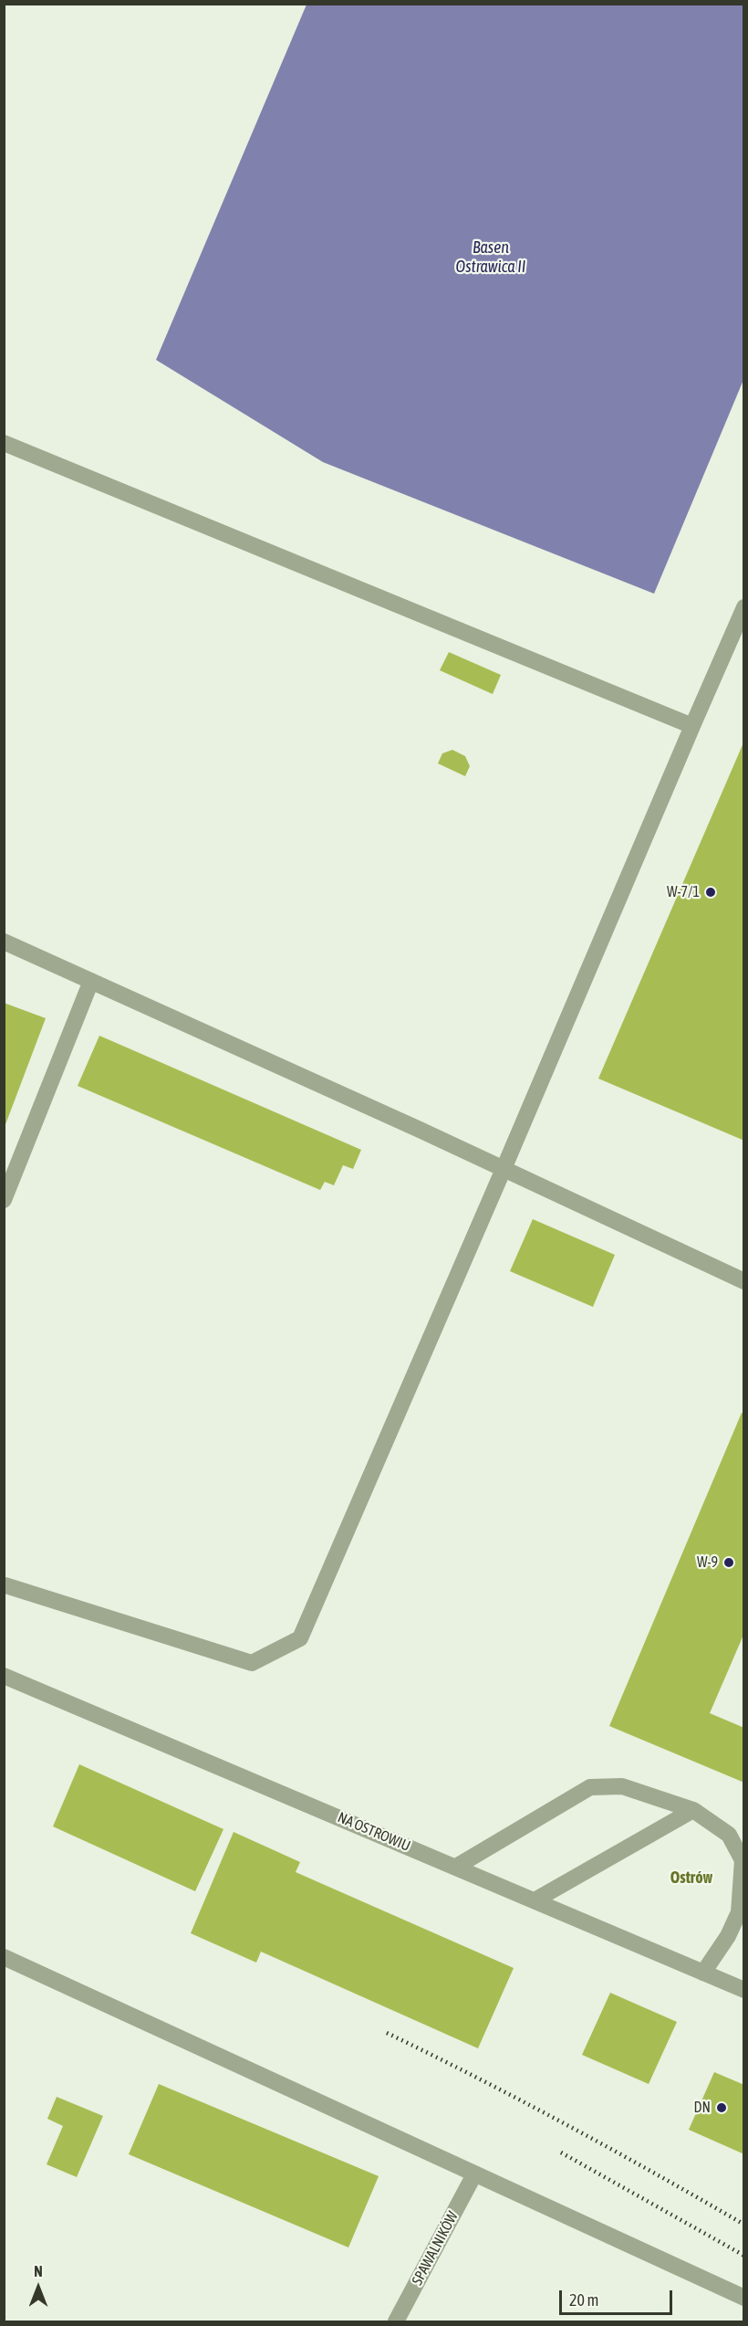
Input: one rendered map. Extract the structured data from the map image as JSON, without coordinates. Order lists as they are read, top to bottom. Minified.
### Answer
{"streets":{"street":["NA OSTROWIU","SPAWALNIKÓW"]},"districts":["Ostrów"],"water":["Basen Ostrawica II"],"places":["W-7/1","W-9","DN"],"scale_bar":"20 m","north":"top"}
